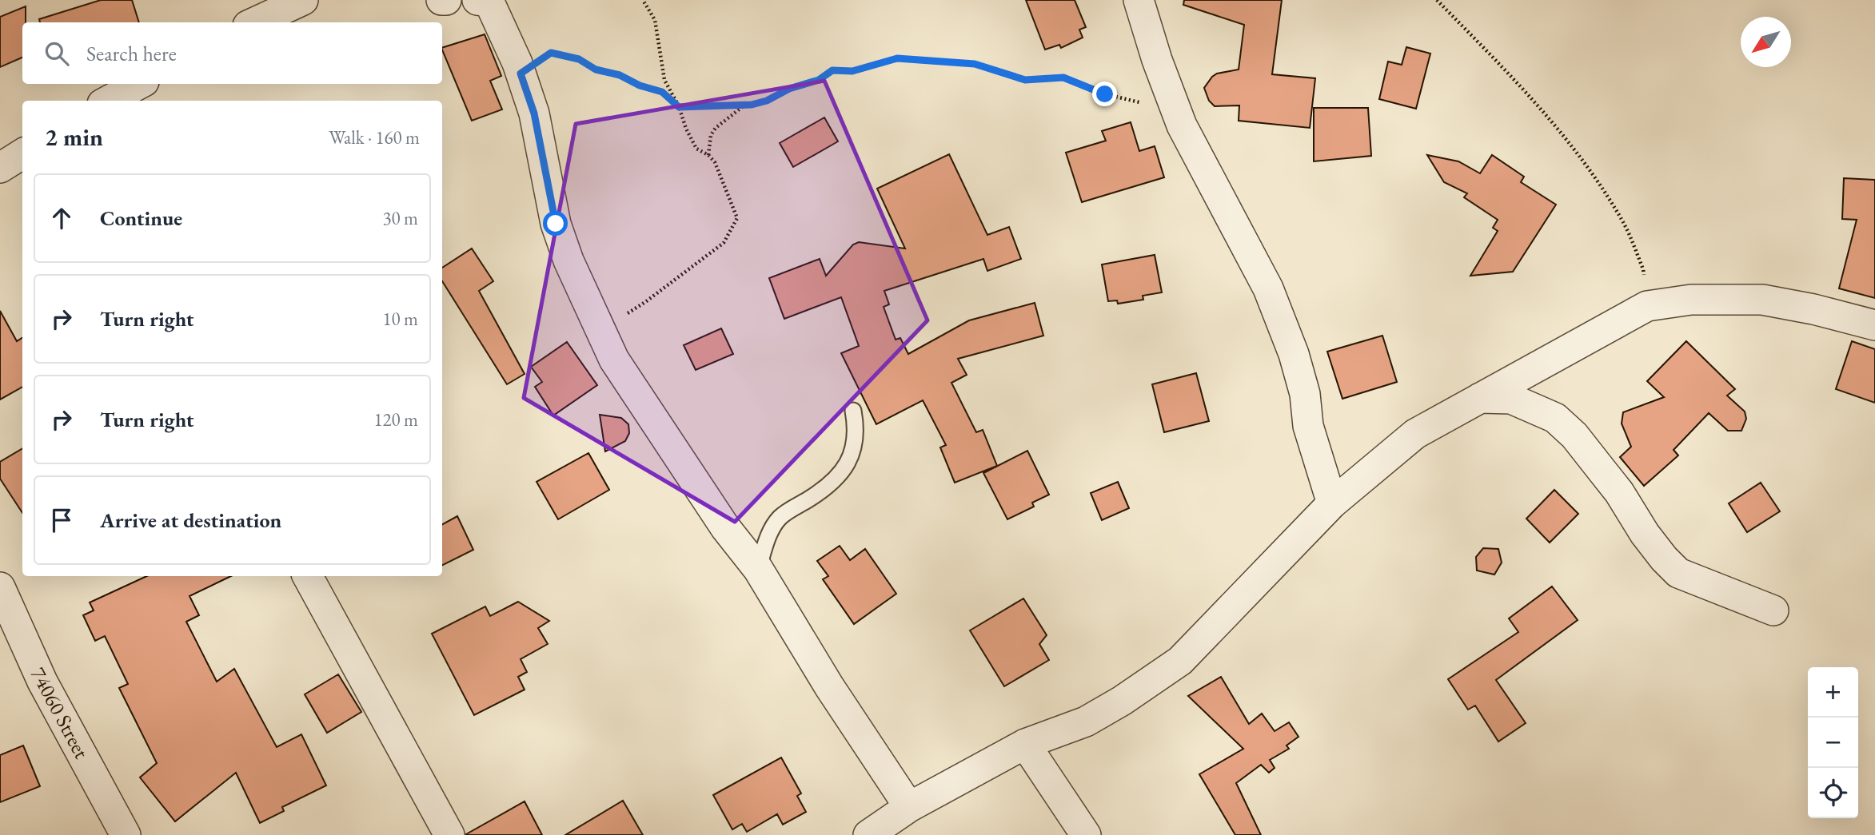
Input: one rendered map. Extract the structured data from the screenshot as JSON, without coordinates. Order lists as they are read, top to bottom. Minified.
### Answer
{"streets":{"street":["74060 Street"]},"north":"bottom left","page":{"search":"Search here","heading":["2 min","Walk · 160 m"],"list":[["Continue","30 m"],["Turn right","10 m"],["Turn right","120 m"],"Arrive at destination"],"map_buttons":["+","−"]}}
